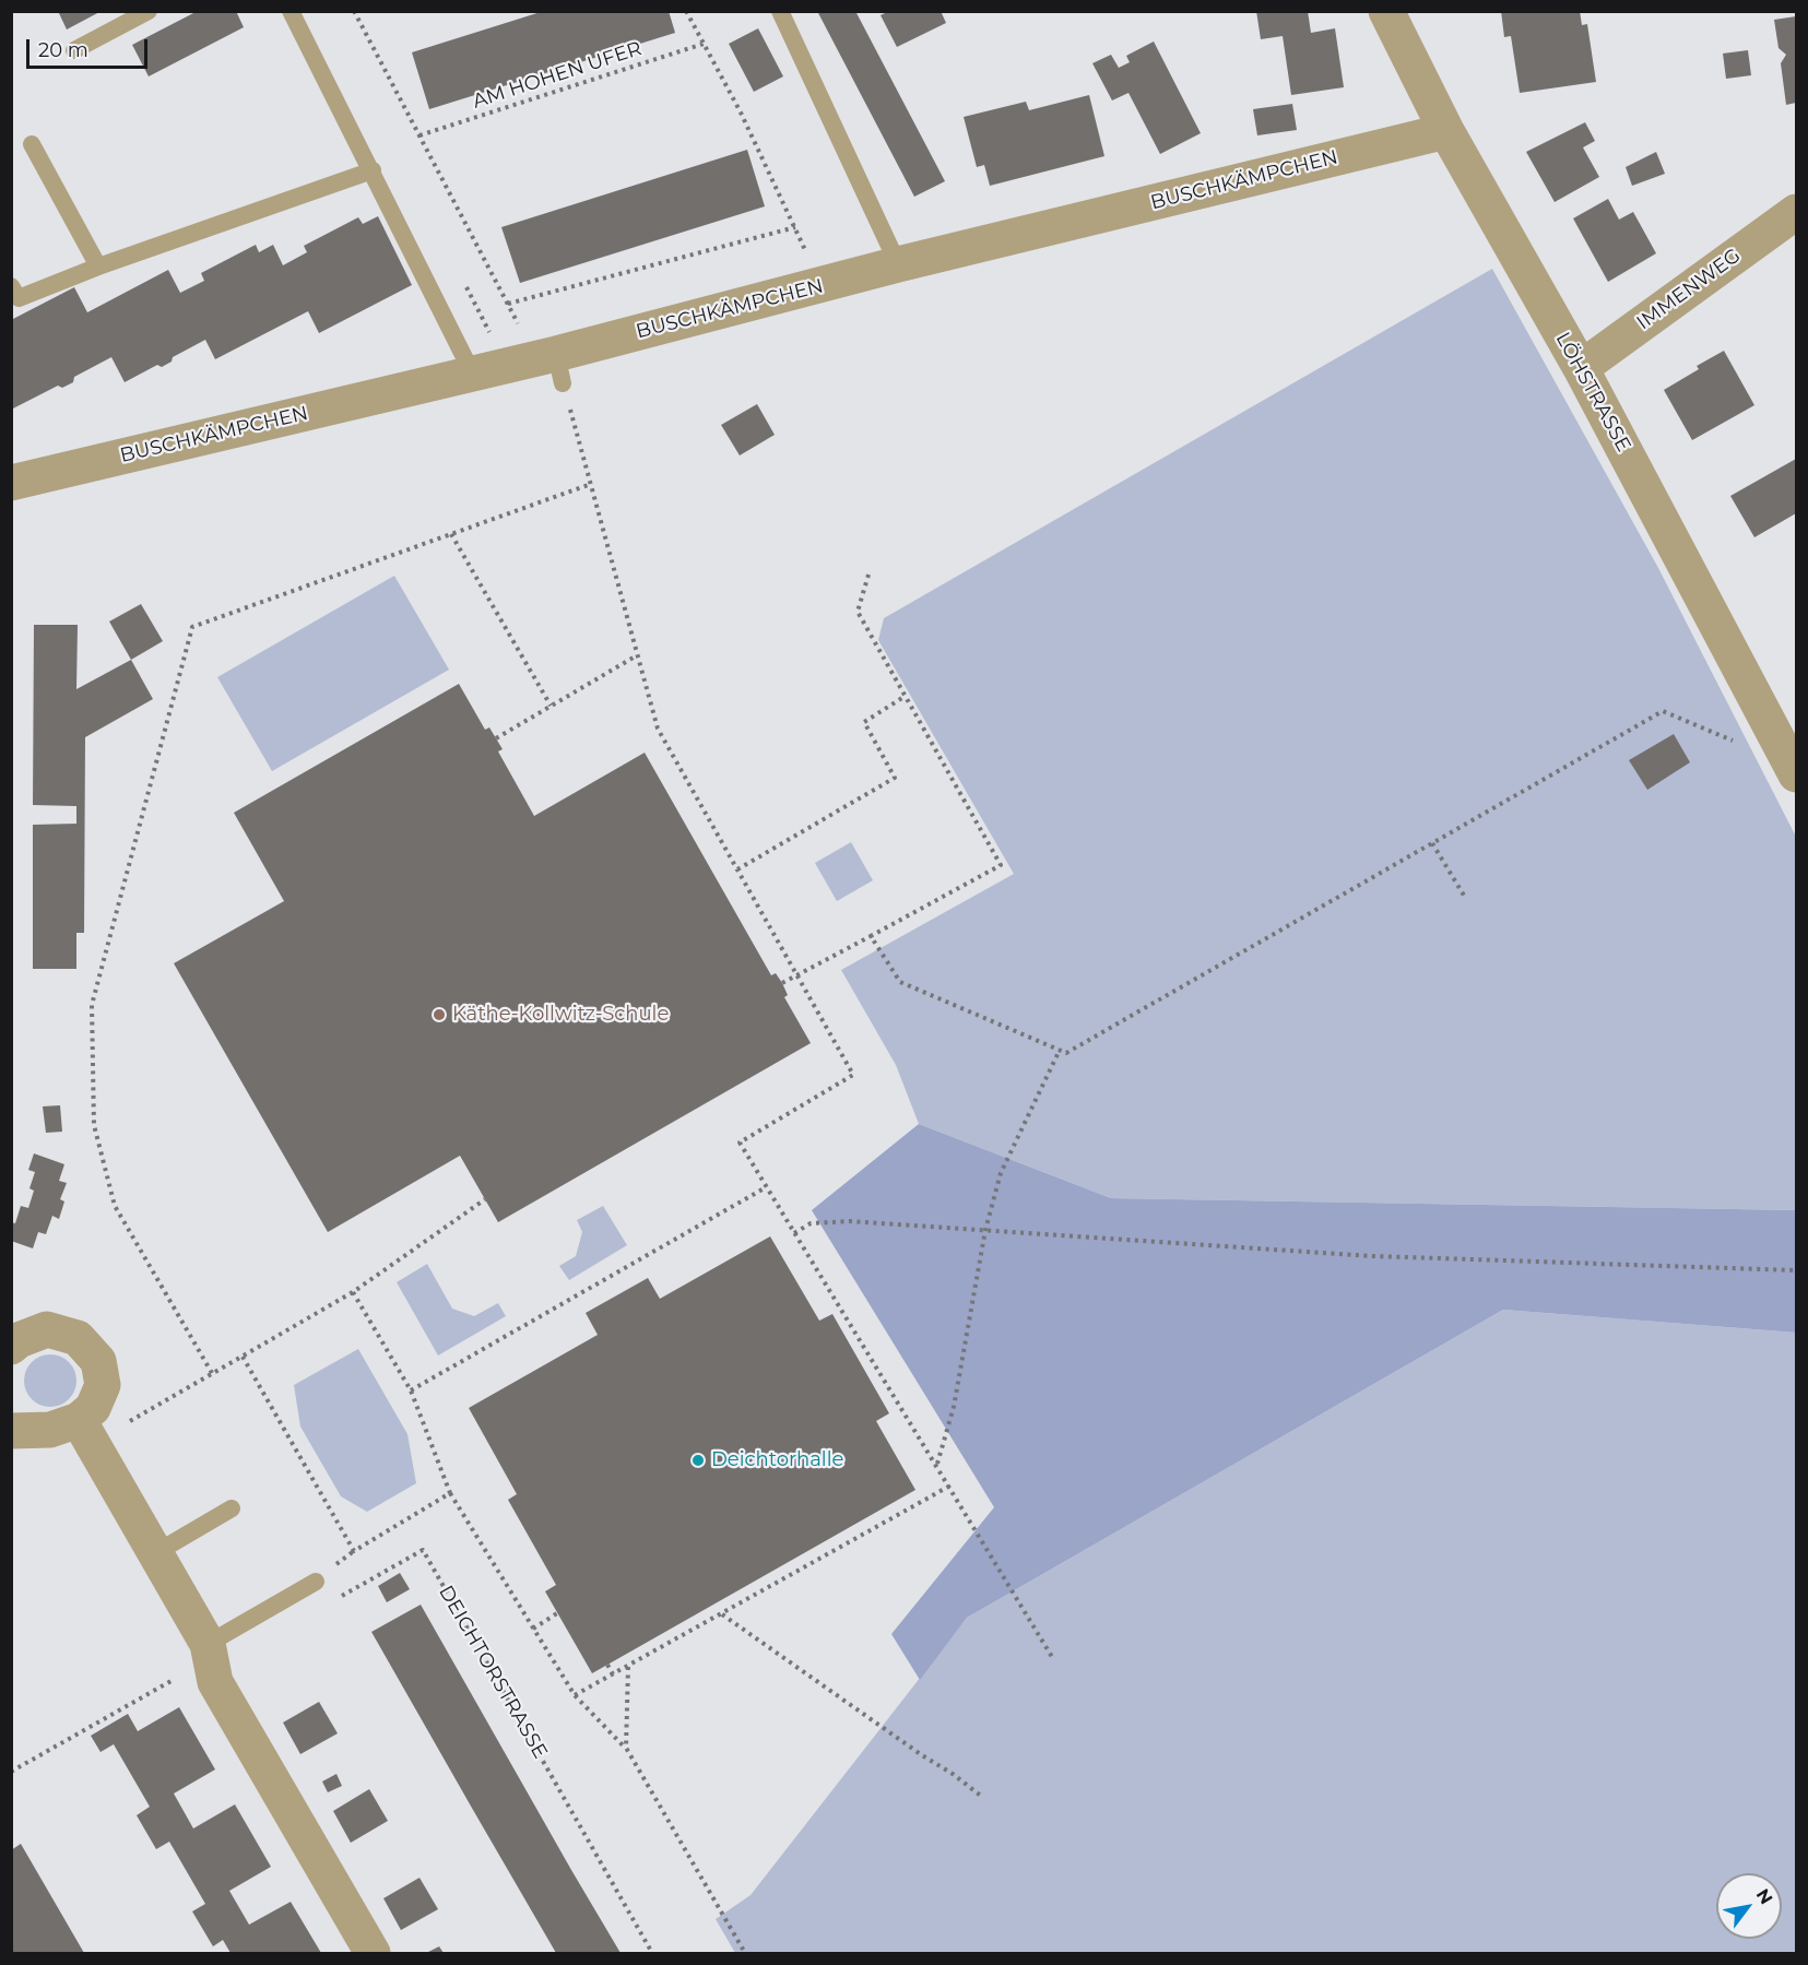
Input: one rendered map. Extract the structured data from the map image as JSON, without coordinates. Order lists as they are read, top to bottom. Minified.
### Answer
{"streets":{"street":["BUSCHKÄMPCHEN","IMMENWEG","LÖHSTRASSE"],"path":["AM HOHEN UFER","DEICHTORSTRASSE"]},"crossings":[["BUSCHKÄMPCHEN","LÖHSTRASSE"],["IMMENWEG","LÖHSTRASSE"]],"places":["Käthe-Kollwitz-Schule","Deichtorhalle"],"scale_bar":"20 m","north":"top right"}
